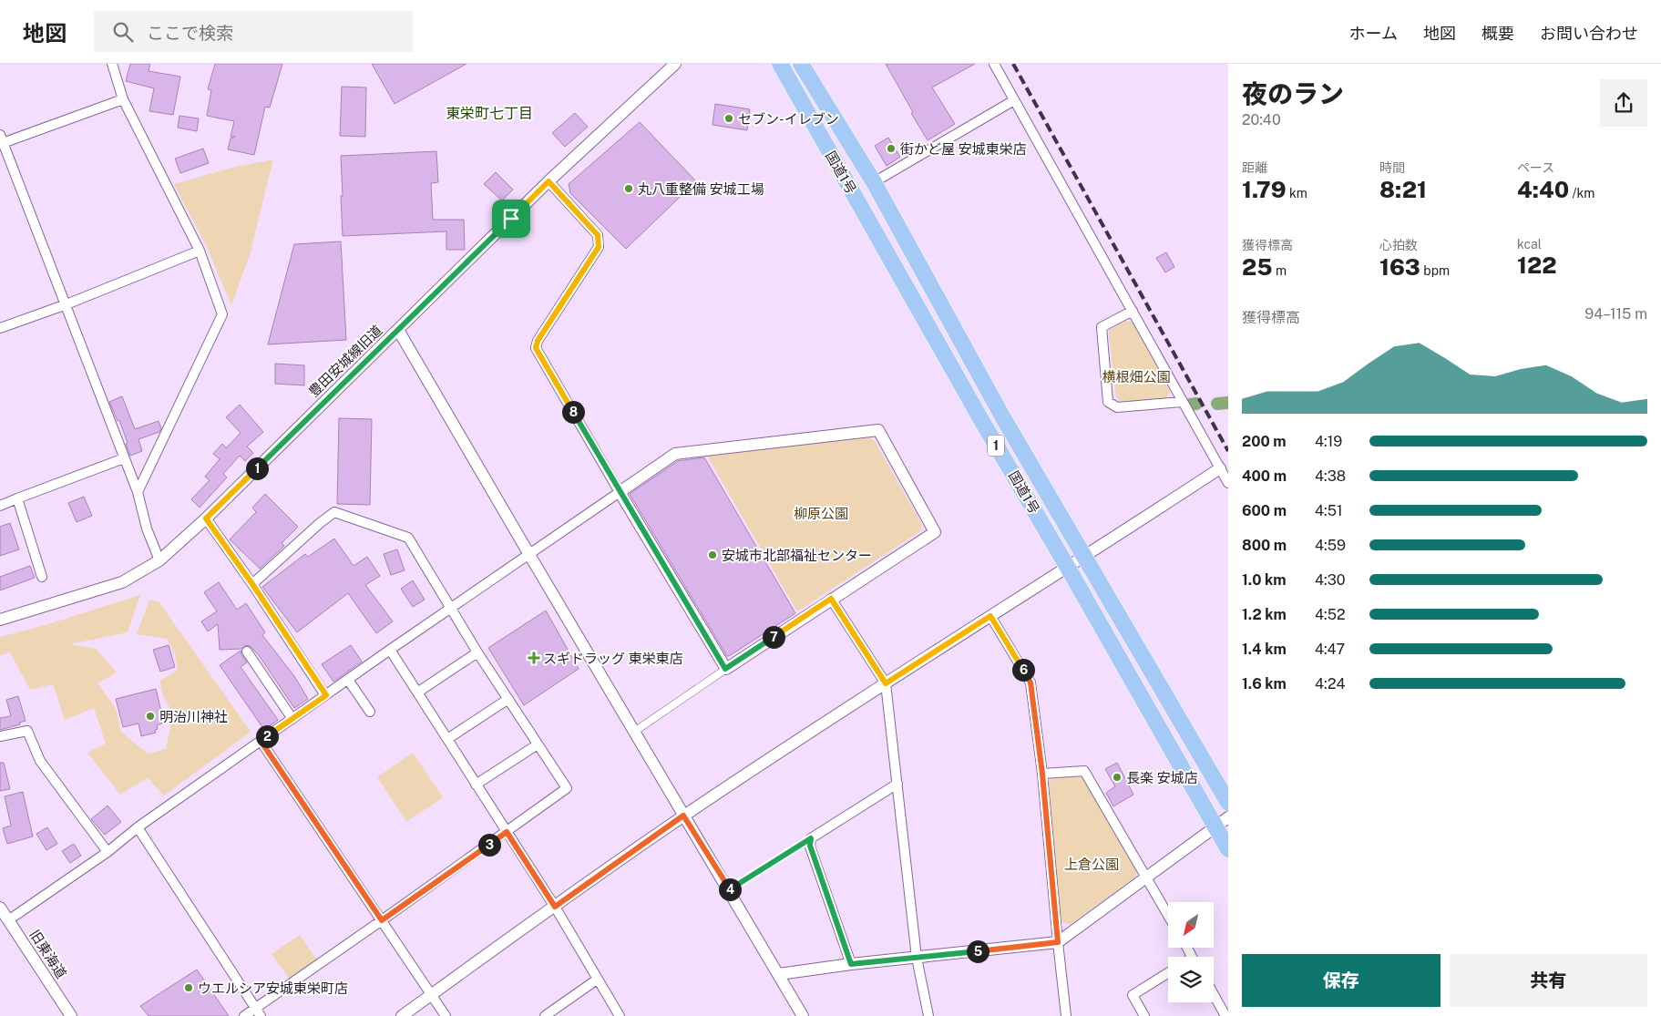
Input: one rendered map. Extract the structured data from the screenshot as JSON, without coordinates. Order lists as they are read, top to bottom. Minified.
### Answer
{"streets":{"highway":["国道1号","1"],"street":["豊田安城線旧道","旧東海道"]},"districts":["東栄町七丁目"],"parks":["横根畑公園","柳原公園","上倉公園"],"places":{"other":["セブン-イレブン","街かど屋 安城東栄店","丸八重整備 安城工場","安城市北部福祉センター","明治川神社","長楽 安城店","ウエルシア安城東栄町店"],"health":["スギドラッグ 東栄東店"]},"north":"bottom left","page":{"header":"地図","search":"ここで検索","nav":["ホーム","地図","概要","お問い合わせ"],"heading":["夜のラン","20:40"],"stats":[["距離","1.79 km"],["時間","8:21"],["ペース","4:40 /km"],["獲得標高","25 m"],["心拍数","163 bpm"],["kcal","122"]],"chart":["獲得標高","94–115 m"],"pins":["8","1","7","6","2","3","4","5"],"list":[{"name":"200 m","note":"4:19"},{"name":"400 m","note":"4:38"},{"name":"600 m","note":"4:51"},{"name":"800 m","note":"4:59"},{"name":"1.0 km","note":"4:30"},{"name":"1.2 km","note":"4:52"},{"name":"1.4 km","note":"4:47"},{"name":"1.6 km","note":"4:24"}],"buttons":["保存","共有"]}}
